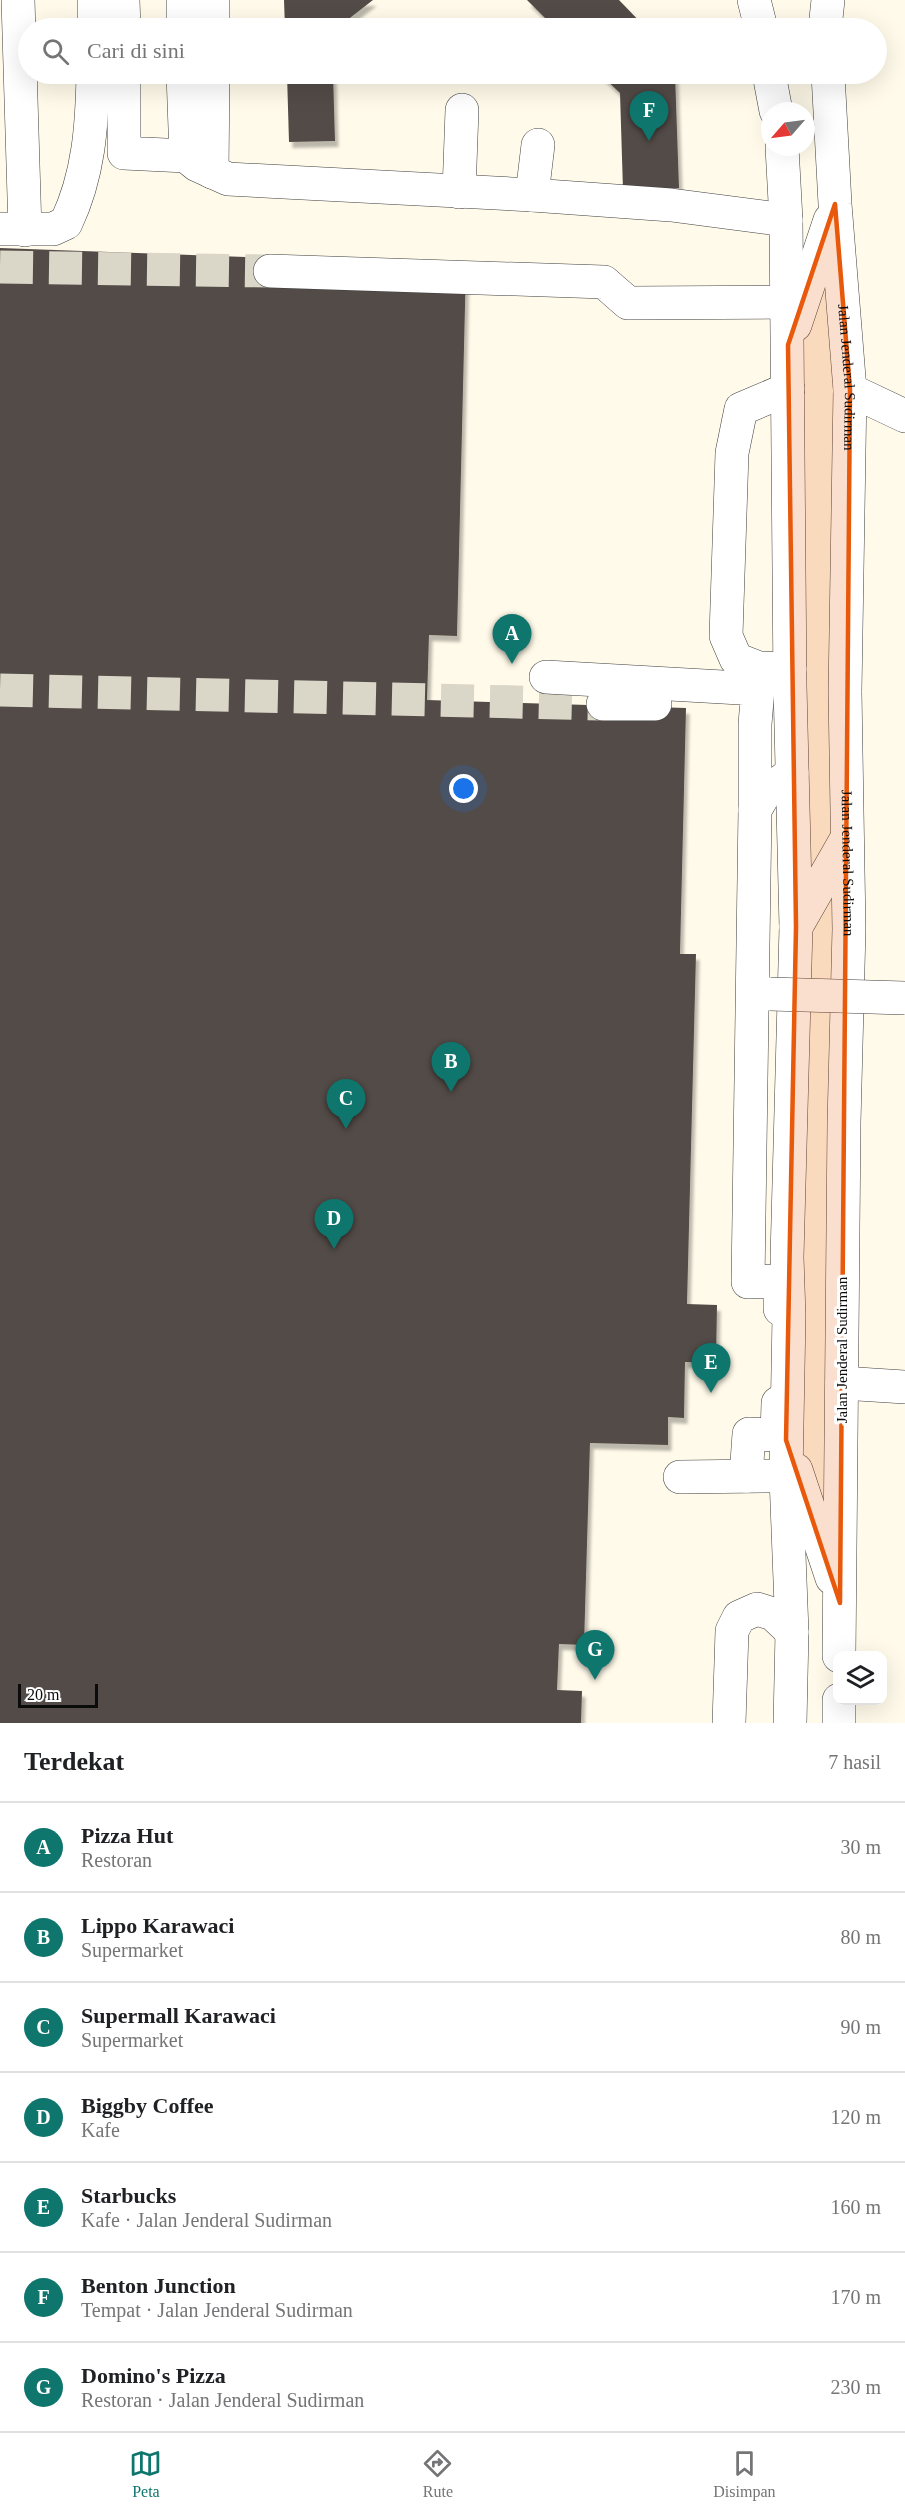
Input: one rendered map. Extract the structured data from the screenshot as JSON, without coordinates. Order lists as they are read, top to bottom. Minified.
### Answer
{"streets":{"street":["Jalan Jenderal Sudirman"]},"scale_bar":"20 m","north":"bottom left","page":{"search":"Cari di sini","pins":["F","A","B","C","D","E","G"],"scale":"20 m","heading":["Terdekat","7 hasil"],"list":[{"mark":"A","name":"Pizza Hut","note":"Restoran","value":"30 m"},{"mark":"B","name":"Lippo Karawaci","note":"Supermarket","value":"80 m"},{"mark":"C","name":"Supermall Karawaci","note":"Supermarket","value":"90 m"},{"mark":"D","name":"Biggby Coffee","note":"Kafe","value":"120 m"},{"mark":"E","name":"Starbucks","note":"Kafe · Jalan Jenderal Sudirman","value":"160 m"},{"mark":"F","name":"Benton Junction","note":"Tempat · Jalan Jenderal Sudirman","value":"170 m"},{"mark":"G","name":"Domino's Pizza","note":"Restoran · Jalan Jenderal Sudirman","value":"230 m"}],"nav":["Peta","Rute","Disimpan"]}}
